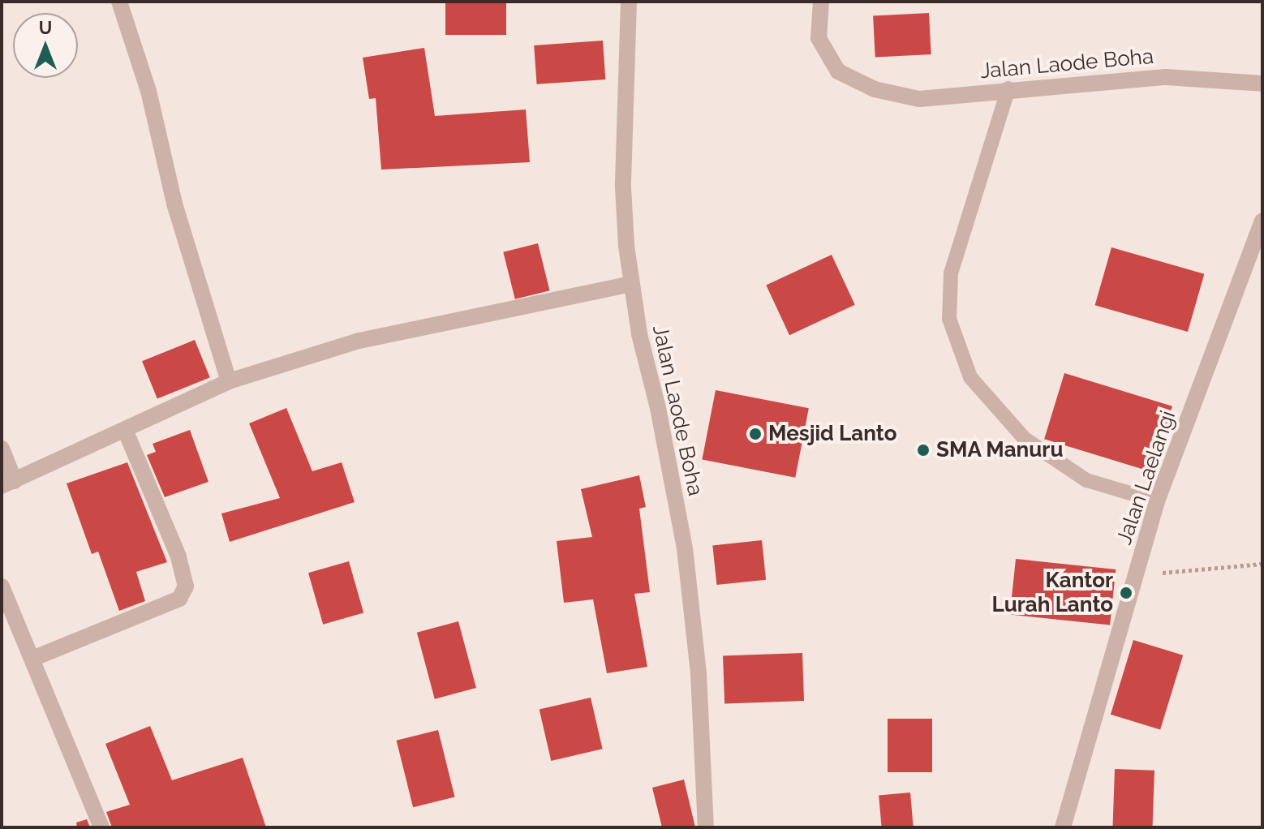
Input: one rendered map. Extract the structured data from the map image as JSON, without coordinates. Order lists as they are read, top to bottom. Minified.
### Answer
{"streets":{"street":["Jalan Laode Boha","Jalan Laelangi"]},"places":["Mesjid Lanto","SMA Manuru","Kantor Lurah Lanto"],"north":"top"}
